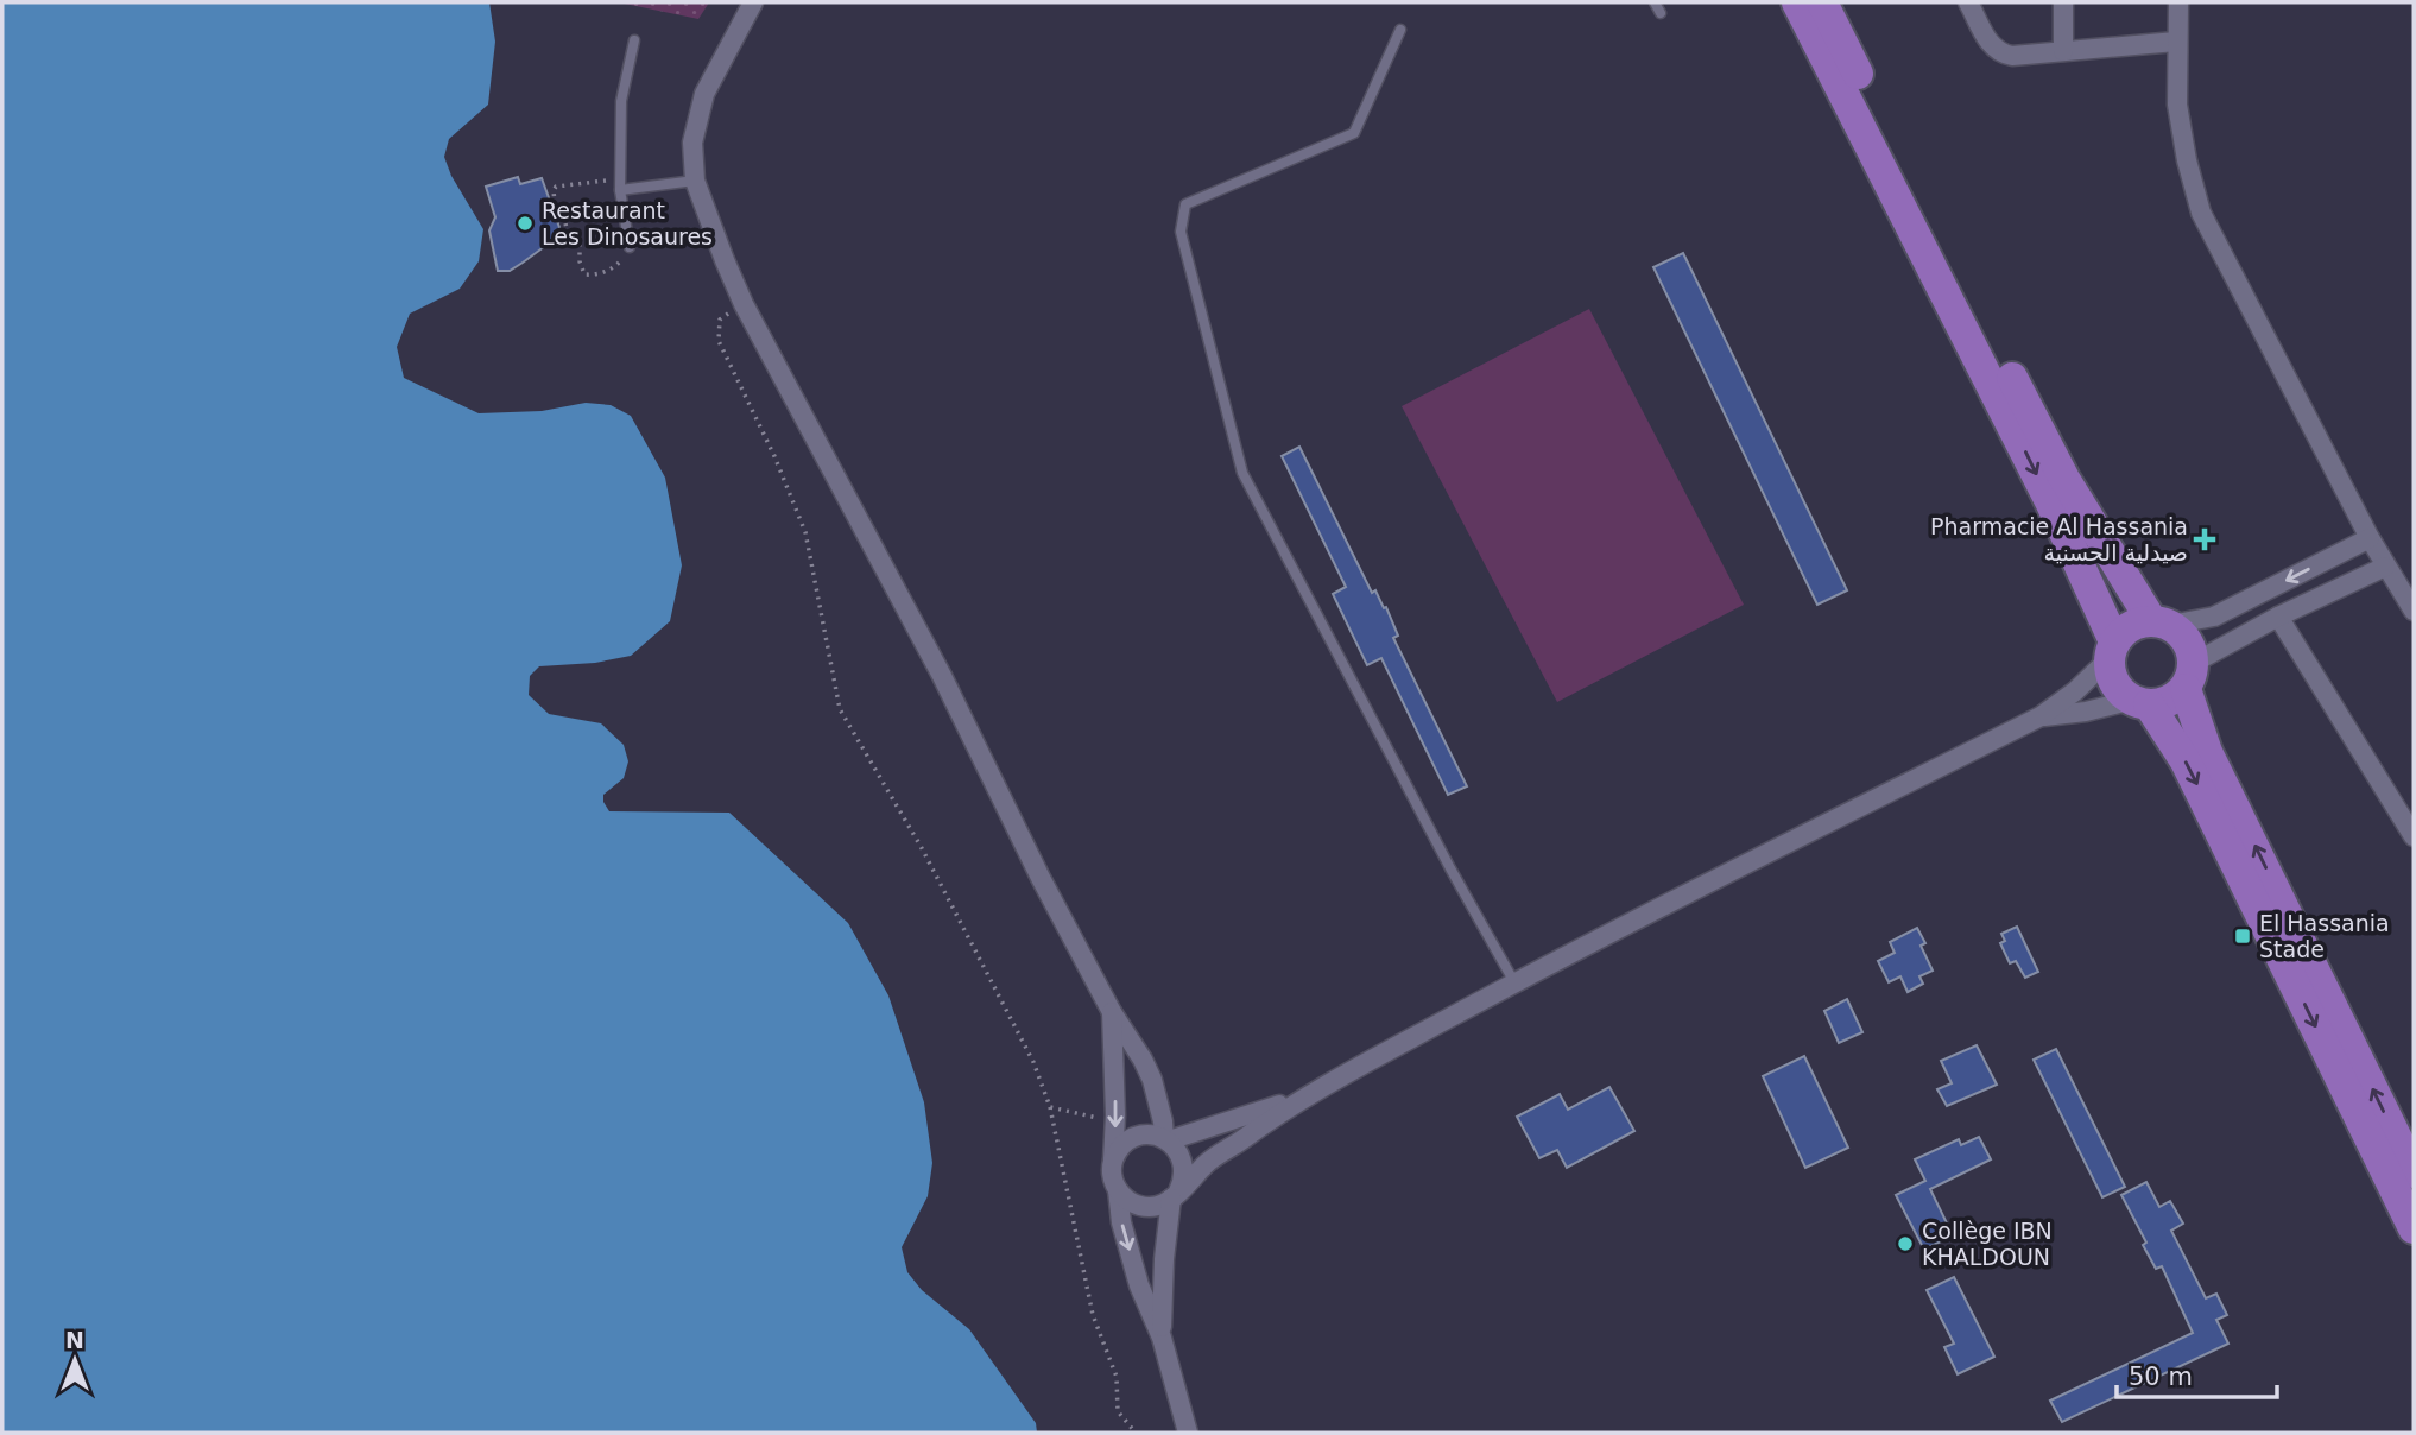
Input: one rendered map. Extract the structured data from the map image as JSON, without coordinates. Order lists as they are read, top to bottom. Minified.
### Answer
{"places":{"other":["Restaurant Les Dinosaures","Collège IBN KHALDOUN"],"health":["Pharmacie Al Hassania صيدلية الحسنية"],"transit":["El Hassania Stade"]},"scale_bar":"50 m","north":"top"}
